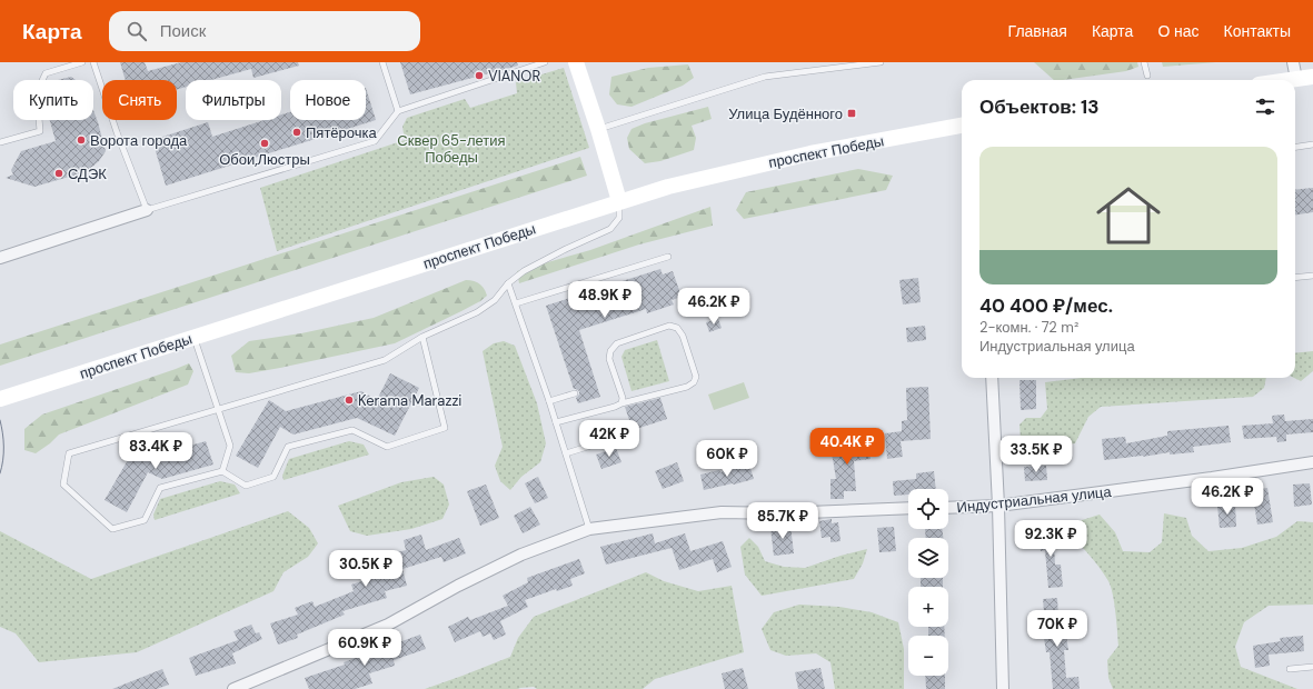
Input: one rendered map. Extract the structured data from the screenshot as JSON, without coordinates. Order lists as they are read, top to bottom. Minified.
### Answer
{"streets":{"main road":["проспект Победы"],"street":["Индустриальная улица"]},"parks":["Сквер 65-летия Победы"],"places":{"other":["VIANOR","Пятёрочка","Ворота города","Обои,Люстры","СДЭК","Kerama Marazzi"],"transit":["Улица Будённого"]},"page":{"header":"Карта","search":"Поиск","nav":["Главная","Карта","О нас","Контакты"],"chip":["Купить","Снять","Фильтры","Новое"],"heading":"Объектов: 13","list":[{"name":"40 400 ₽/мес.","note":"2-комн. · 72 m² · Индустриальная улица"}],"price":["48.9K ₽","46.2K ₽","42K ₽","40.4K ₽","83.4K ₽","33.5K ₽","60K ₽","46.2K ₽","85.7K ₽","92.3K ₽","30.5K ₽","70K ₽","60.9K ₽"],"map_buttons":["+","−"]}}
